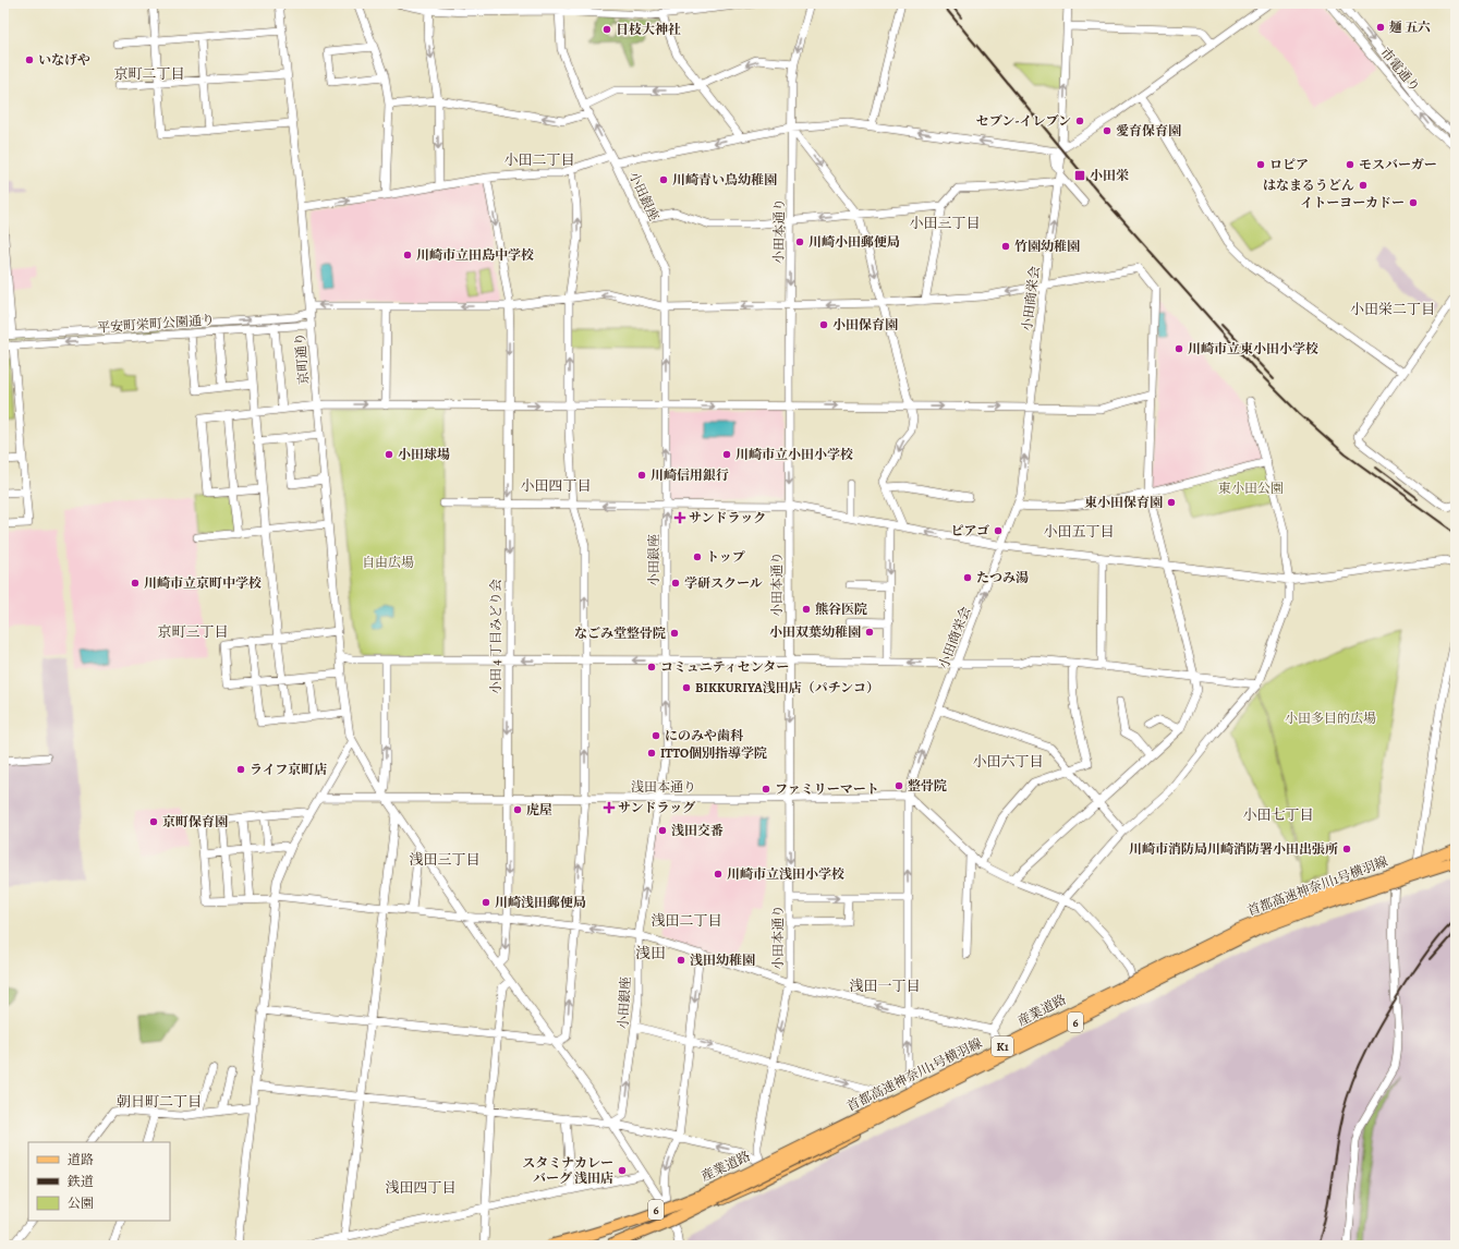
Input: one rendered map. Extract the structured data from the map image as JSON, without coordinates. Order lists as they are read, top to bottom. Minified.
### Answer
{"streets":{"highway":["首都高速神奈川1号横羽線","K1"],"main road":["産業道路","6"],"street":["市電通り","小田銀座","小田本通り","小田商栄会","平安町栄町公園通り","京町通り","小田 4 丁目みどり会","浅田本通り"]},"crossings":[["小田銀座","平安町栄町公園通り"],["小田銀座","京町通り"],["小田銀座","浅田本通り"],["小田本通り","平安町栄町公園通り"],["小田本通り","浅田本通り"],["小田本通り","産業道路"],["小田商栄会","平安町栄町公園通り"],["小田商栄会","浅田本通り"],["小田商栄会","産業道路"],["平安町栄町公園通り","京町通り"],["平安町栄町公園通り","小田 4 丁目みどり会"],["京町通り","小田 4 丁目みどり会"],["京町通り","浅田本通り"],["京町通り","産業道路"],["小田 4 丁目みどり会","浅田本通り"],["首都高速神奈川1号横羽線","産業道路"]],"one_way":["小田銀座","小田本通り","小田商栄会"],"districts":["京町二丁目","小田二丁目","小田三丁目","小田栄二丁目","小田四丁目","小田五丁目","京町三丁目","小田六丁目","小田七丁目","浅田三丁目","浅田二丁目","浅田","浅田一丁目","朝日町二丁目","浅田四丁目"],"parks":["東小田公園","自由広場","小田多目的広場"],"places":{"other":["麺 五六","日枝大神社","いなげや","セブン-イレブン","愛育保育園","ロピア","モスバーガー","川崎青い鳥幼稚園","はなまるうどん","イトーヨーカドー","川崎小田郵便局","竹園幼稚園","川崎市立田島中学校","小田保育園","川崎市立東小田小学校","小田球場","川崎市立小田小学校","川崎信用銀行","東小田保育園","ピアゴ","トップ","たつみ湯","川崎市立京町中学校","学研スクール","熊谷医院","小田双葉幼稚園","なごみ堂整骨院","コミュニティセンター","BIKKURIYA浅田店（パチンコ）","にのみや歯科","ITTO個別指導学院","ライフ京町店","整骨院","ファミリーマート","虎屋","京町保育園","浅田交番","川崎市消防局川崎消防署小田出張所","川崎市立浅田小学校","川崎浅田郵便局","浅田幼稚園","スタミナカレー バーグ 浅田店"],"transit":["小田栄"],"health":["サンドラック","サンドラッグ"]},"legend":["道路","鉄道","公園"]}
